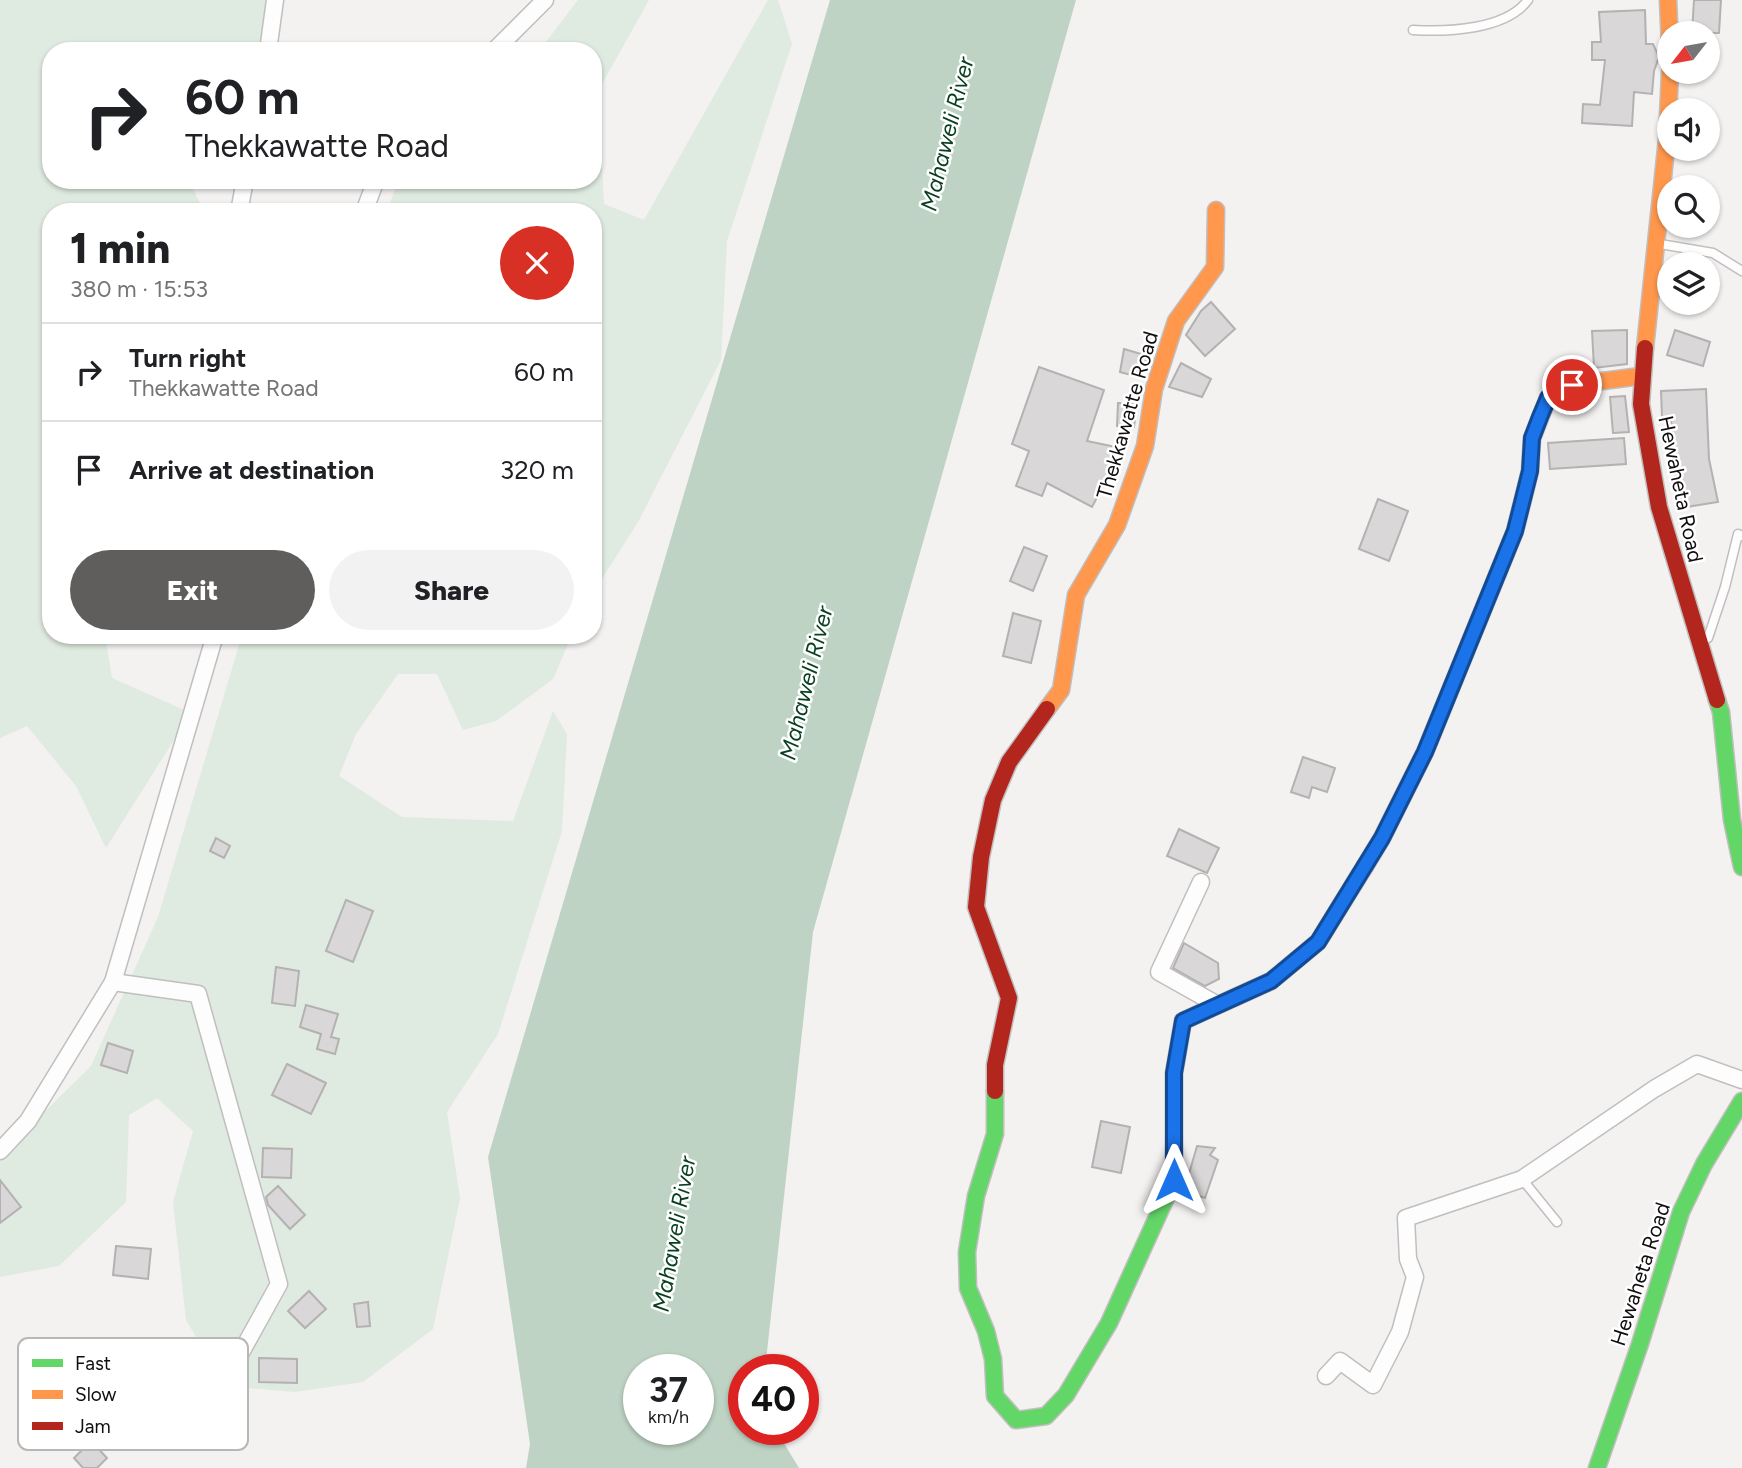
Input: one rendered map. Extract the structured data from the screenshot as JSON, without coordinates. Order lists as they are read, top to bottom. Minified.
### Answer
{"streets":{"main road":["Thekkawatte Road","Hewaheta Road"]},"crossings":[["Thekkawatte Road","Hewaheta Road"]],"water":["Mahaweli River"],"legend":["Fast","Slow","Jam"],"north":"bottom left","page":{"turn":["60 m","Thekkawatte Road"],"heading":["1 min","380 m · 15:53"],"list":[{"name":"Turn right","note":"Thekkawatte Road","value":"60 m"},{"name":"Arrive at destination","value":"320 m"}],"buttons":["Exit","Share"],"speed":"37 km/h","limit":"40"}}
